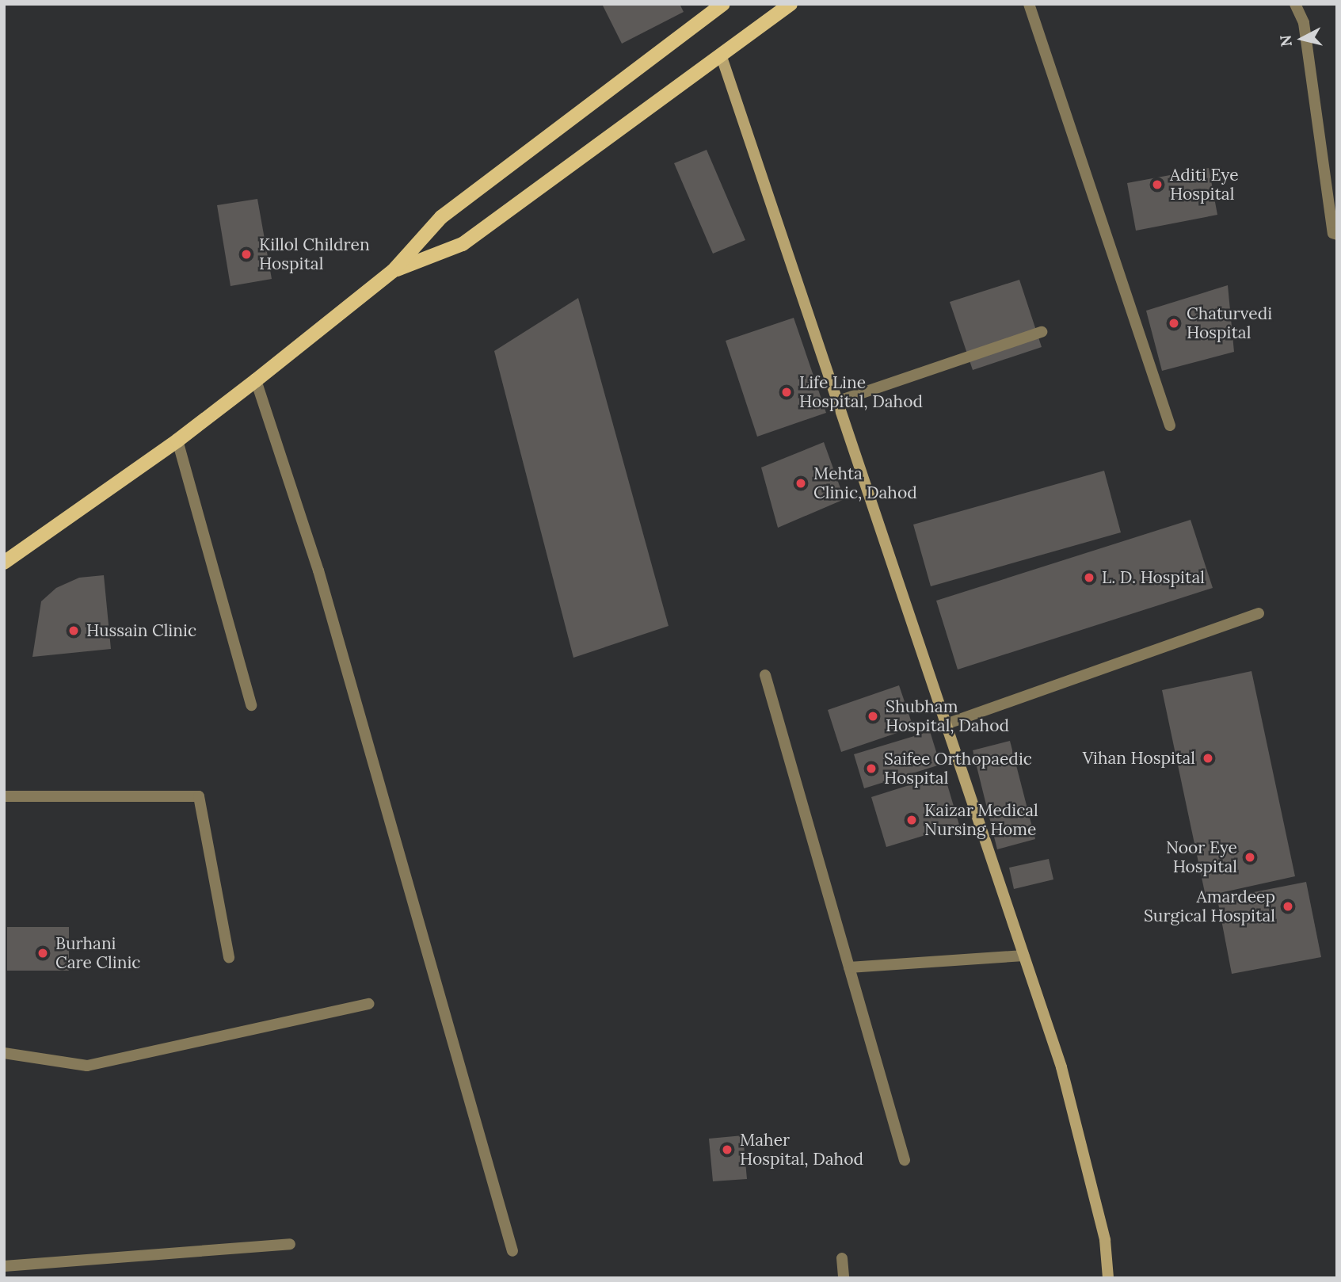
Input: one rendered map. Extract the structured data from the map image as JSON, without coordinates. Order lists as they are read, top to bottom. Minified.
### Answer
{"places":["Aditi Eye Hospital","Killol Children Hospital","Chaturvedi Hospital","Life Line Hospital, Dahod","Mehta Clinic, Dahod","L. D. Hospital","Hussain Clinic","Shubham Hospital, Dahod","Vihan Hospital","Saifee Orthopaedic Hospital","Kaizar Medical Nursing Home","Noor Eye Hospital","Amardeep Surgical Hospital","Burhani Care Clinic","Maher Hospital, Dahod"],"north":"left"}
